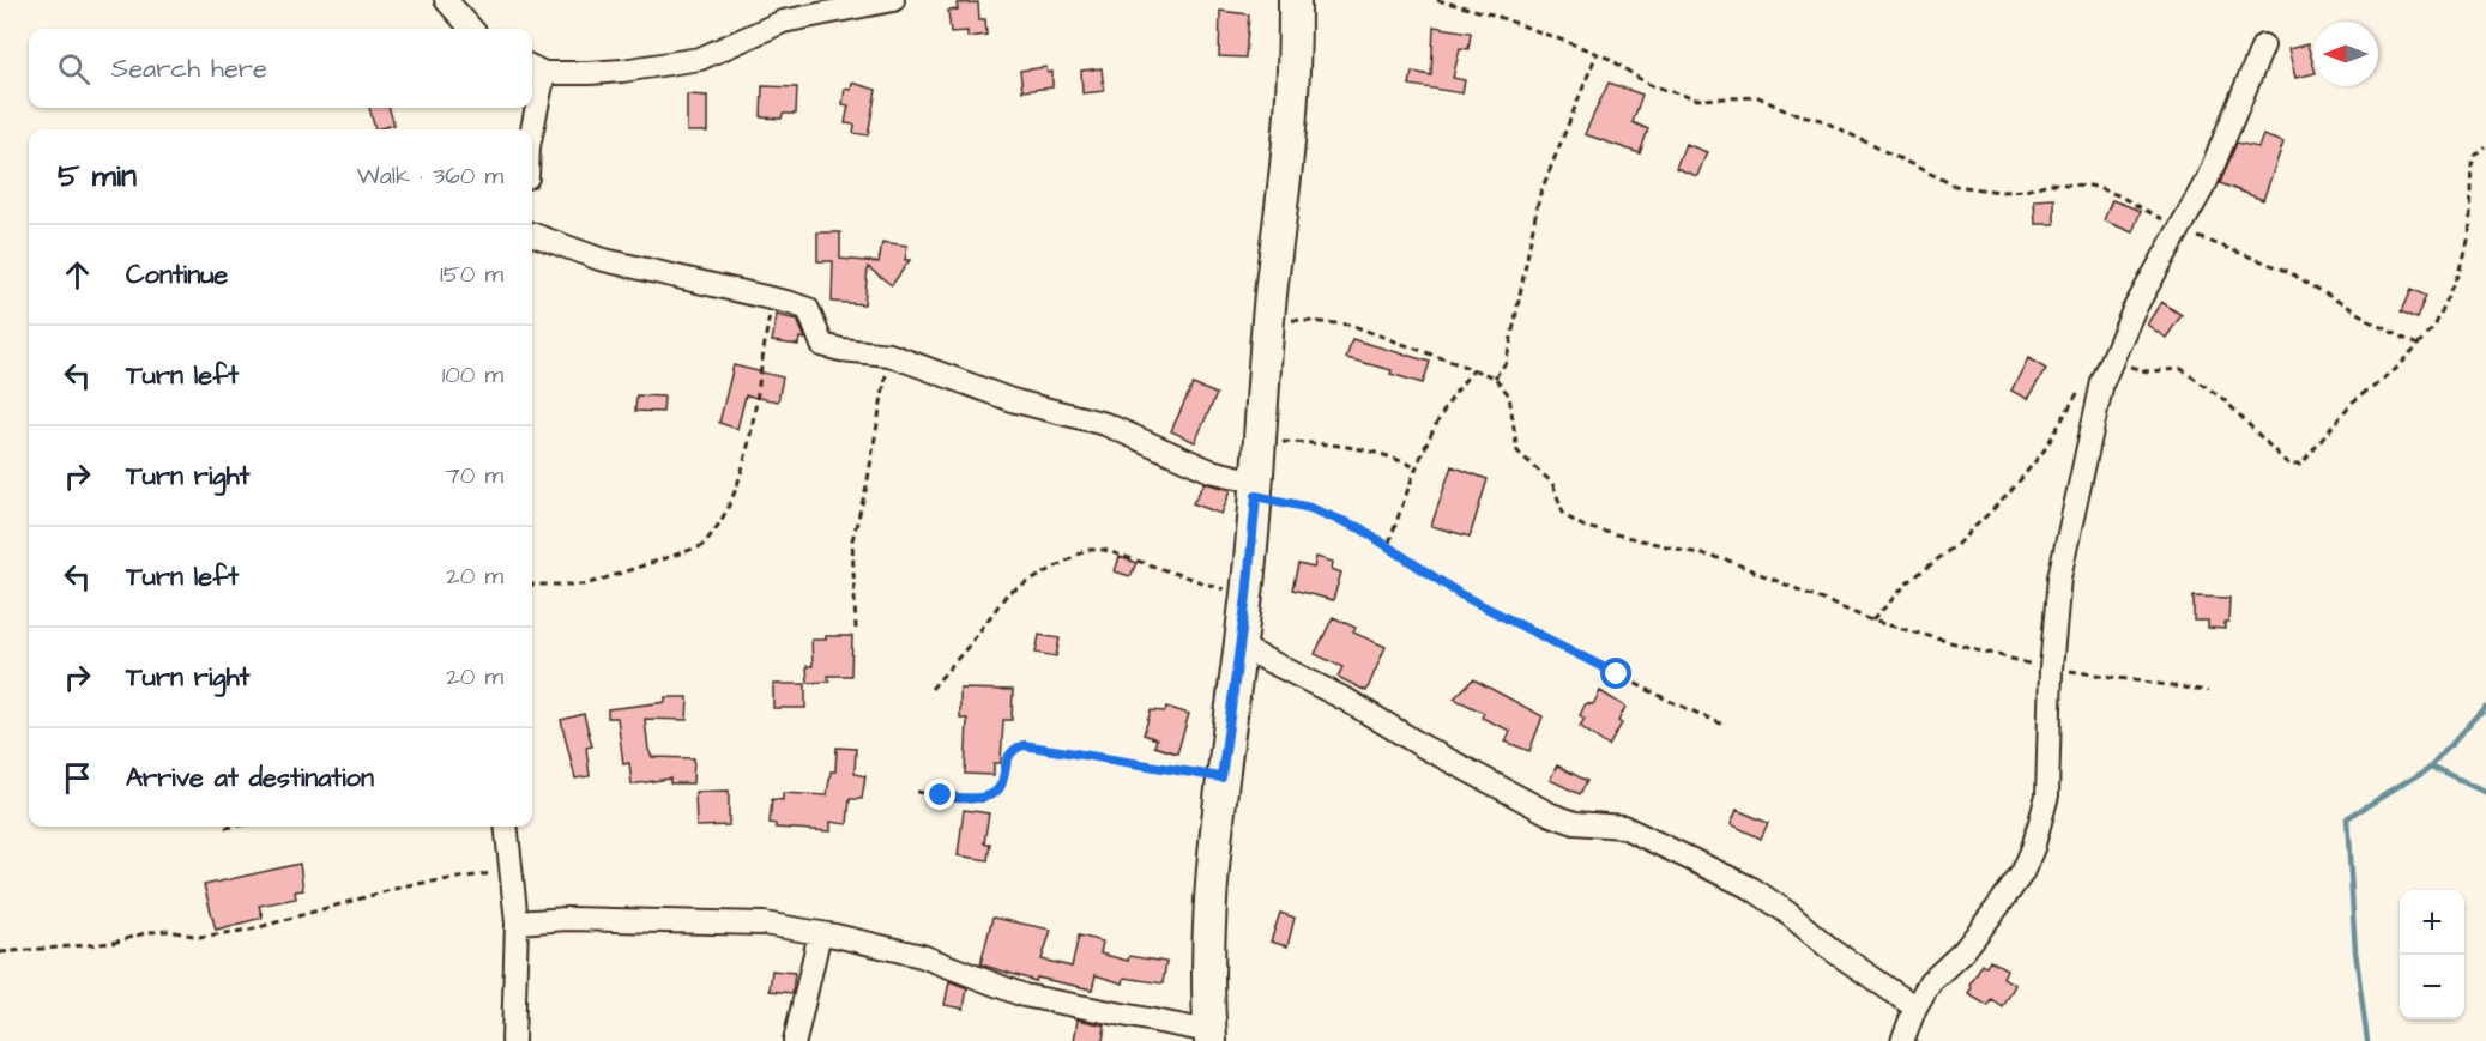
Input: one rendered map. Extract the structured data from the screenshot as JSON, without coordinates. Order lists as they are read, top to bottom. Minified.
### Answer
{"north":"left","page":{"search":"Search here","heading":["5 min","Walk · 360 m"],"list":[["Continue","150 m"],["Turn left","100 m"],["Turn right","70 m"],["Turn left","20 m"],["Turn right","20 m"],"Arrive at destination"],"map_buttons":["+","−"]}}
